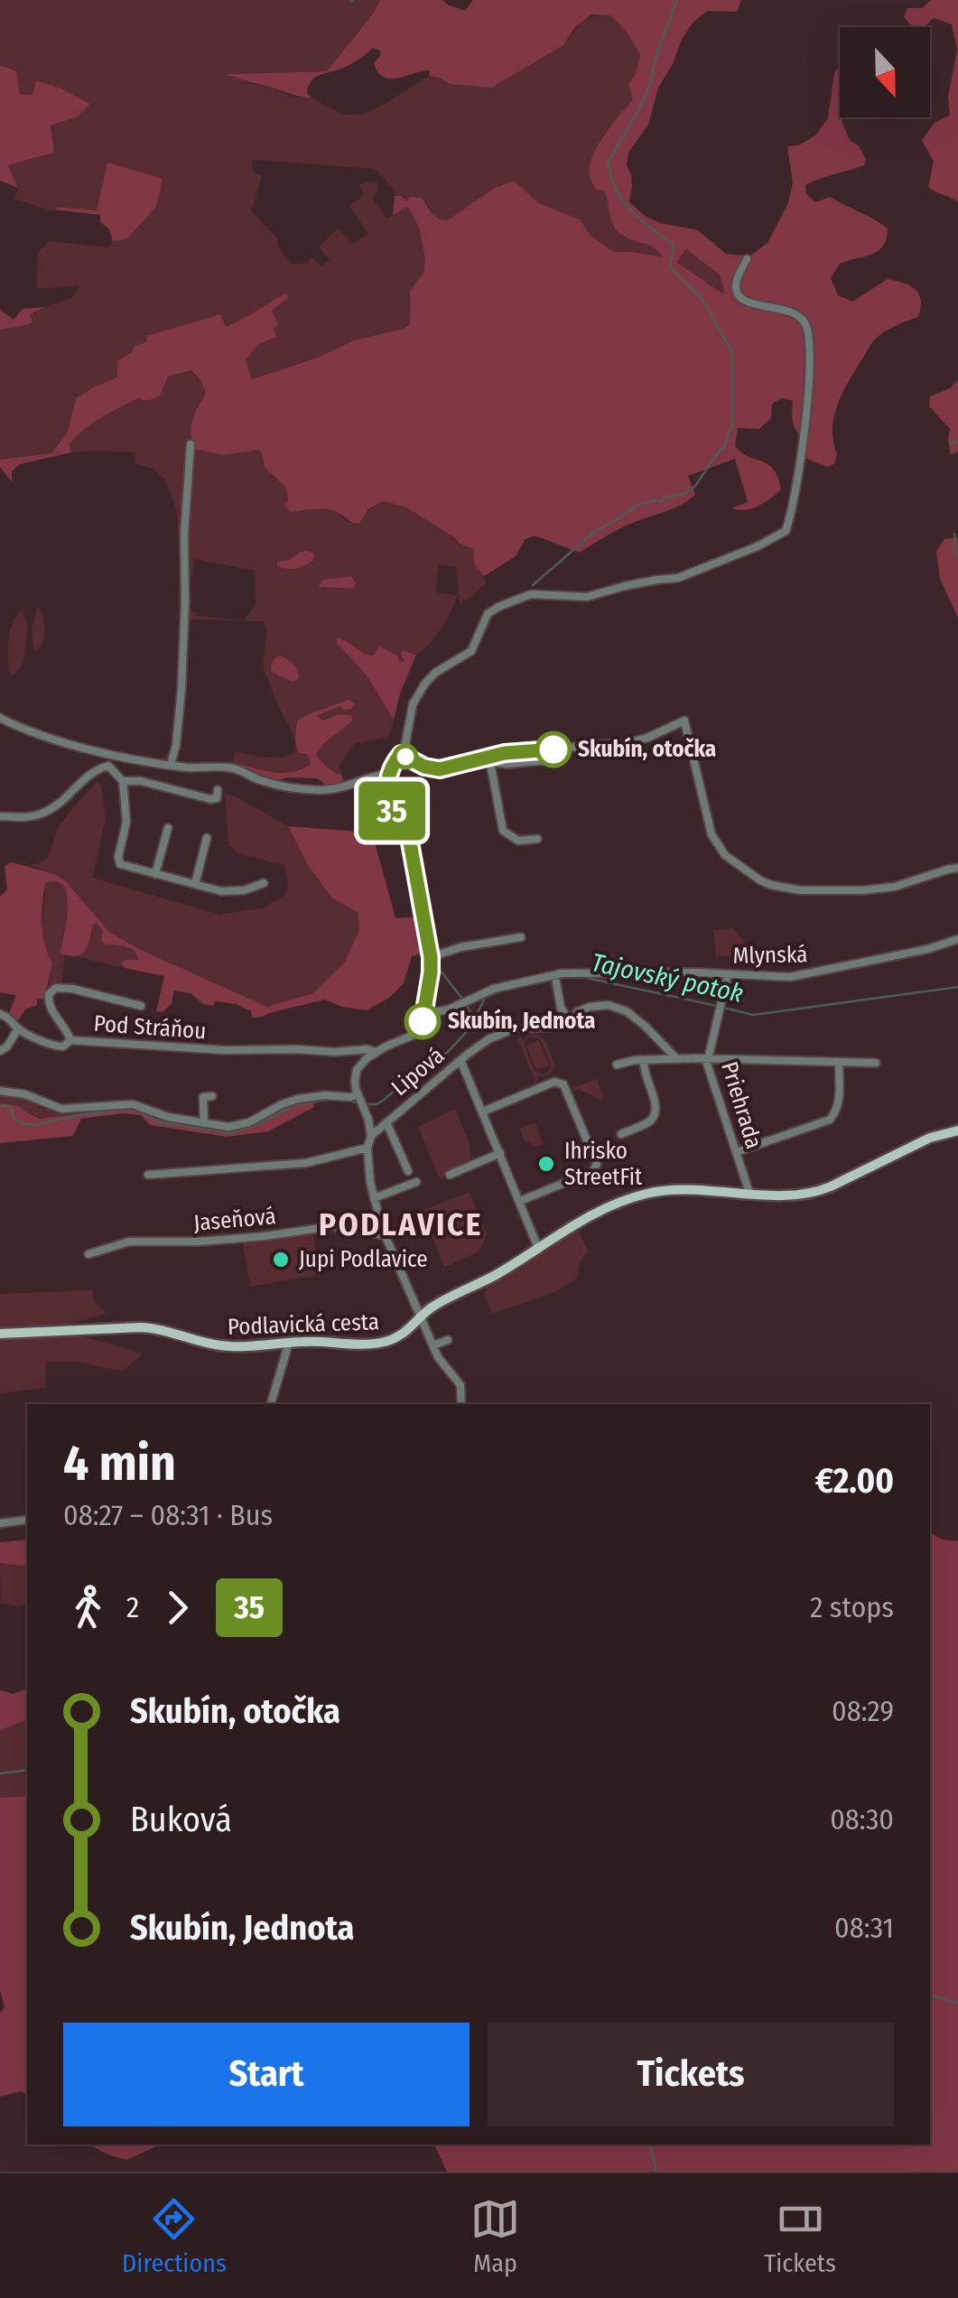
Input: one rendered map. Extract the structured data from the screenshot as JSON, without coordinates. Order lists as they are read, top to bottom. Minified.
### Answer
{"streets":{"main road":["Podlavická cesta"],"street":["Mlynská","Pod Stráňou","Lipová","Priehrada","Jaseňová"]},"crossings":[["Mlynská","Priehrada"],["Priehrada","Podlavická cesta"]],"districts":["PODLAVICE"],"water":["Tajovský potok"],"places":["Skubín, otočka","Skubín, Jednota","Ihrisko StreetFit","Jupi Podlavice"],"lines":["bus line 35"],"north":"bottom","page":{"on_map":"35","heading":["4 min","08:27 – 08:31 · Bus","€2.00"],"legs":["2","35","2 stops"],"list":[{"name":"Skubín, otočka","value":"08:29"},{"name":"Buková","value":"08:30"},{"name":"Skubín, Jednota","value":"08:31"}],"buttons":["Start","Tickets"],"tabs":["Directions","Map","Tickets"]}}
